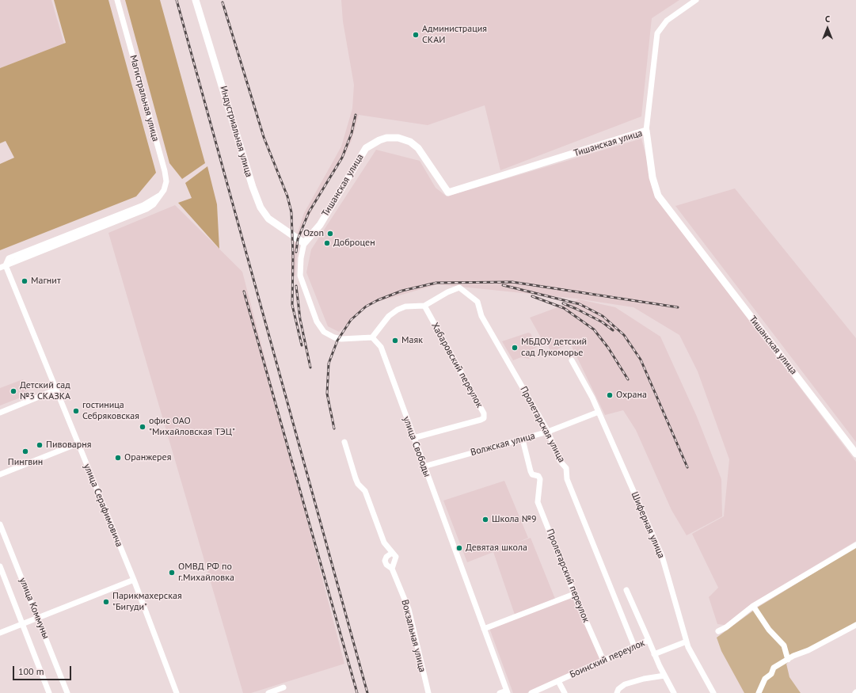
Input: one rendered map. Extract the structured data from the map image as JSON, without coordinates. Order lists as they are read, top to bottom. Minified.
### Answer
{"streets":{"main road":["Индустриальная улица","Тишанская улица"],"street":["Магистральная улица","Хабаровский переулок","Пролетарская улица","Волжская улица","улица Свободы","улица Серафимовича","Шиферная улица","Пролетарский переулок","улица Коммуны","Вокзальная улица","Боинский переулок"]},"crossings":[["Магистральная улица","улица Серафимовича"],["Индустриальная улица","Тишанская улица"],["Хабаровский переулок","Пролетарская улица"],["Хабаровский переулок","улица Свободы"],["Пролетарская улица","Волжская улица"],["Пролетарская улица","Боинский переулок"],["Волжская улица","улица Свободы"],["Волжская улица","Шиферная улица"],["Волжская улица","Пролетарский переулок"],["Пролетарский переулок","Боинский переулок"]],"places":["Администрация СКАИ","Ozon","Доброцен","Магнит","Mаяк","МБДОУ детский сад Лукоморье","Детский сад №3 СКАЗКА","Охрана","гостиница Себряковская","офис ОАО \"Михайловская ТЭЦ\"","Пивоварня","Пингвин","Оранжерея","Школа №9","Девятая школа","ОМВД РФ по г.Михайловка","Парикмахерская \"Бигуди\""],"scale_bar":"100 m","north":"top"}
